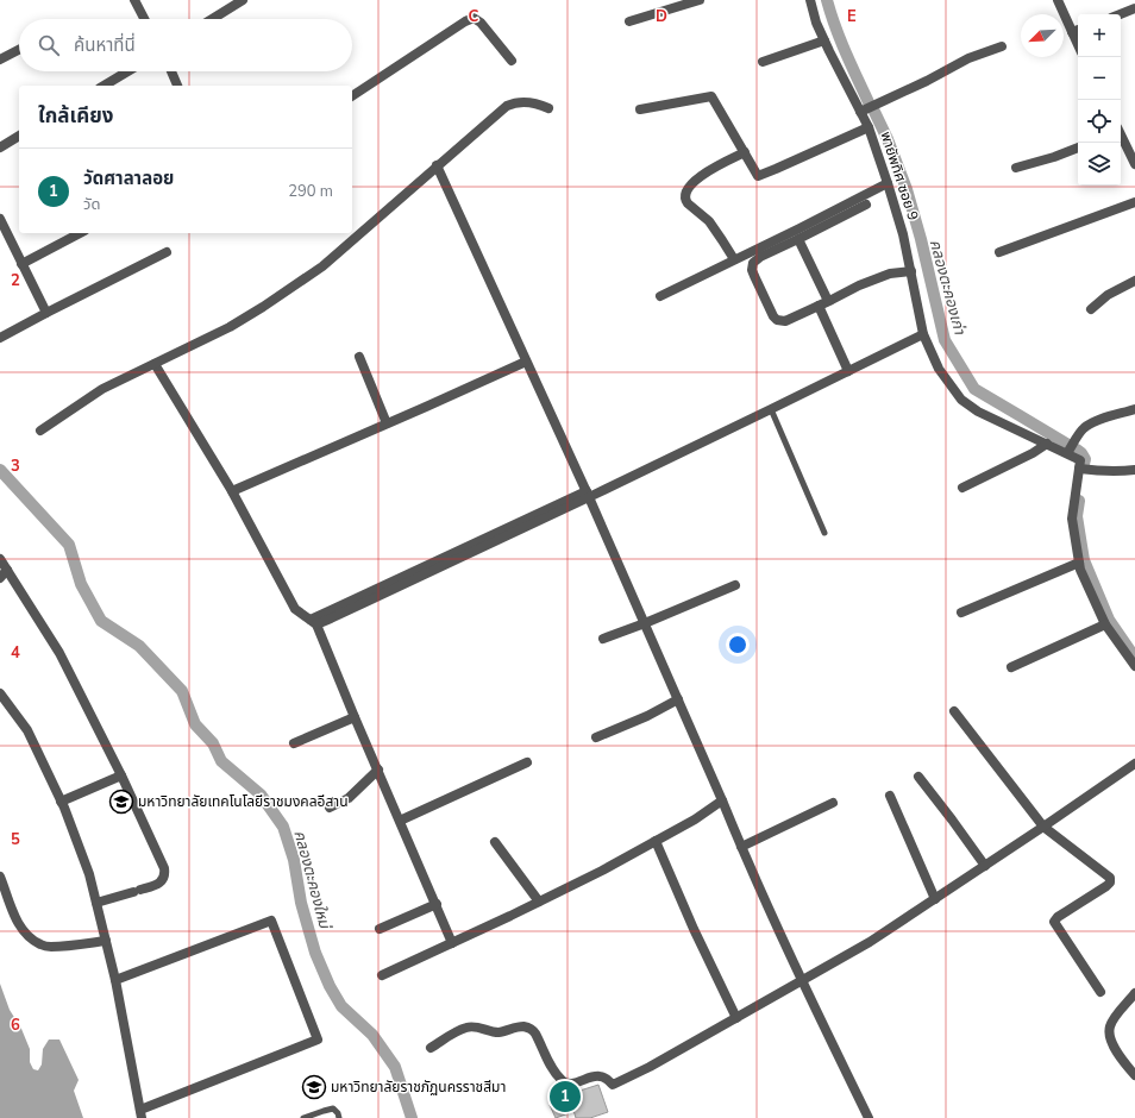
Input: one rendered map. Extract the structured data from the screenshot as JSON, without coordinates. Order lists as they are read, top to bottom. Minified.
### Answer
{"streets":{"street":["พายัพทิศ ซอย 9"]},"water":["คลองตะคองเก่า","คลองตะคองใหม่"],"places":{"school or university":["มหาวิทยาลัยเทคโนโลยีราชมงคลอีสาน","มหาวิทยาลัยราชภัฏนครราชสีมา"]},"north":"bottom left","page":{"map_buttons":["+","−"],"search":"ค้นหาที่นี่","heading":"ใกล้เคียง","list":[{"mark":"1","name":"วัดศาลาลอย","note":"วัด","value":"290 m"}],"pins":"1"},"grid":{"columns":["C","D","E"],"rows":["2","3","4","5","6"]}}
